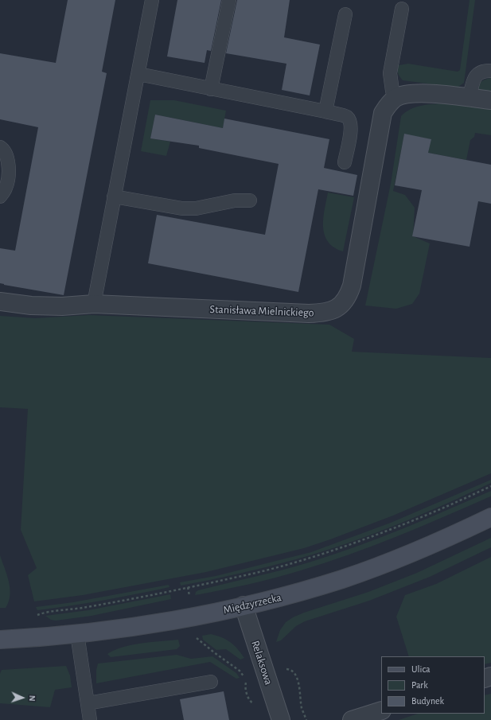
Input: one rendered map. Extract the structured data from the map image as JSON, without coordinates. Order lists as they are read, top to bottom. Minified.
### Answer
{"streets":{"main road":["Międzyrzecka"],"street":["Stanisława Mielnickiego","Relaksowa"]},"crossings":[["Międzyrzecka","Relaksowa"]],"legend":["Ulica","Park","Budynek"],"north":"right"}
